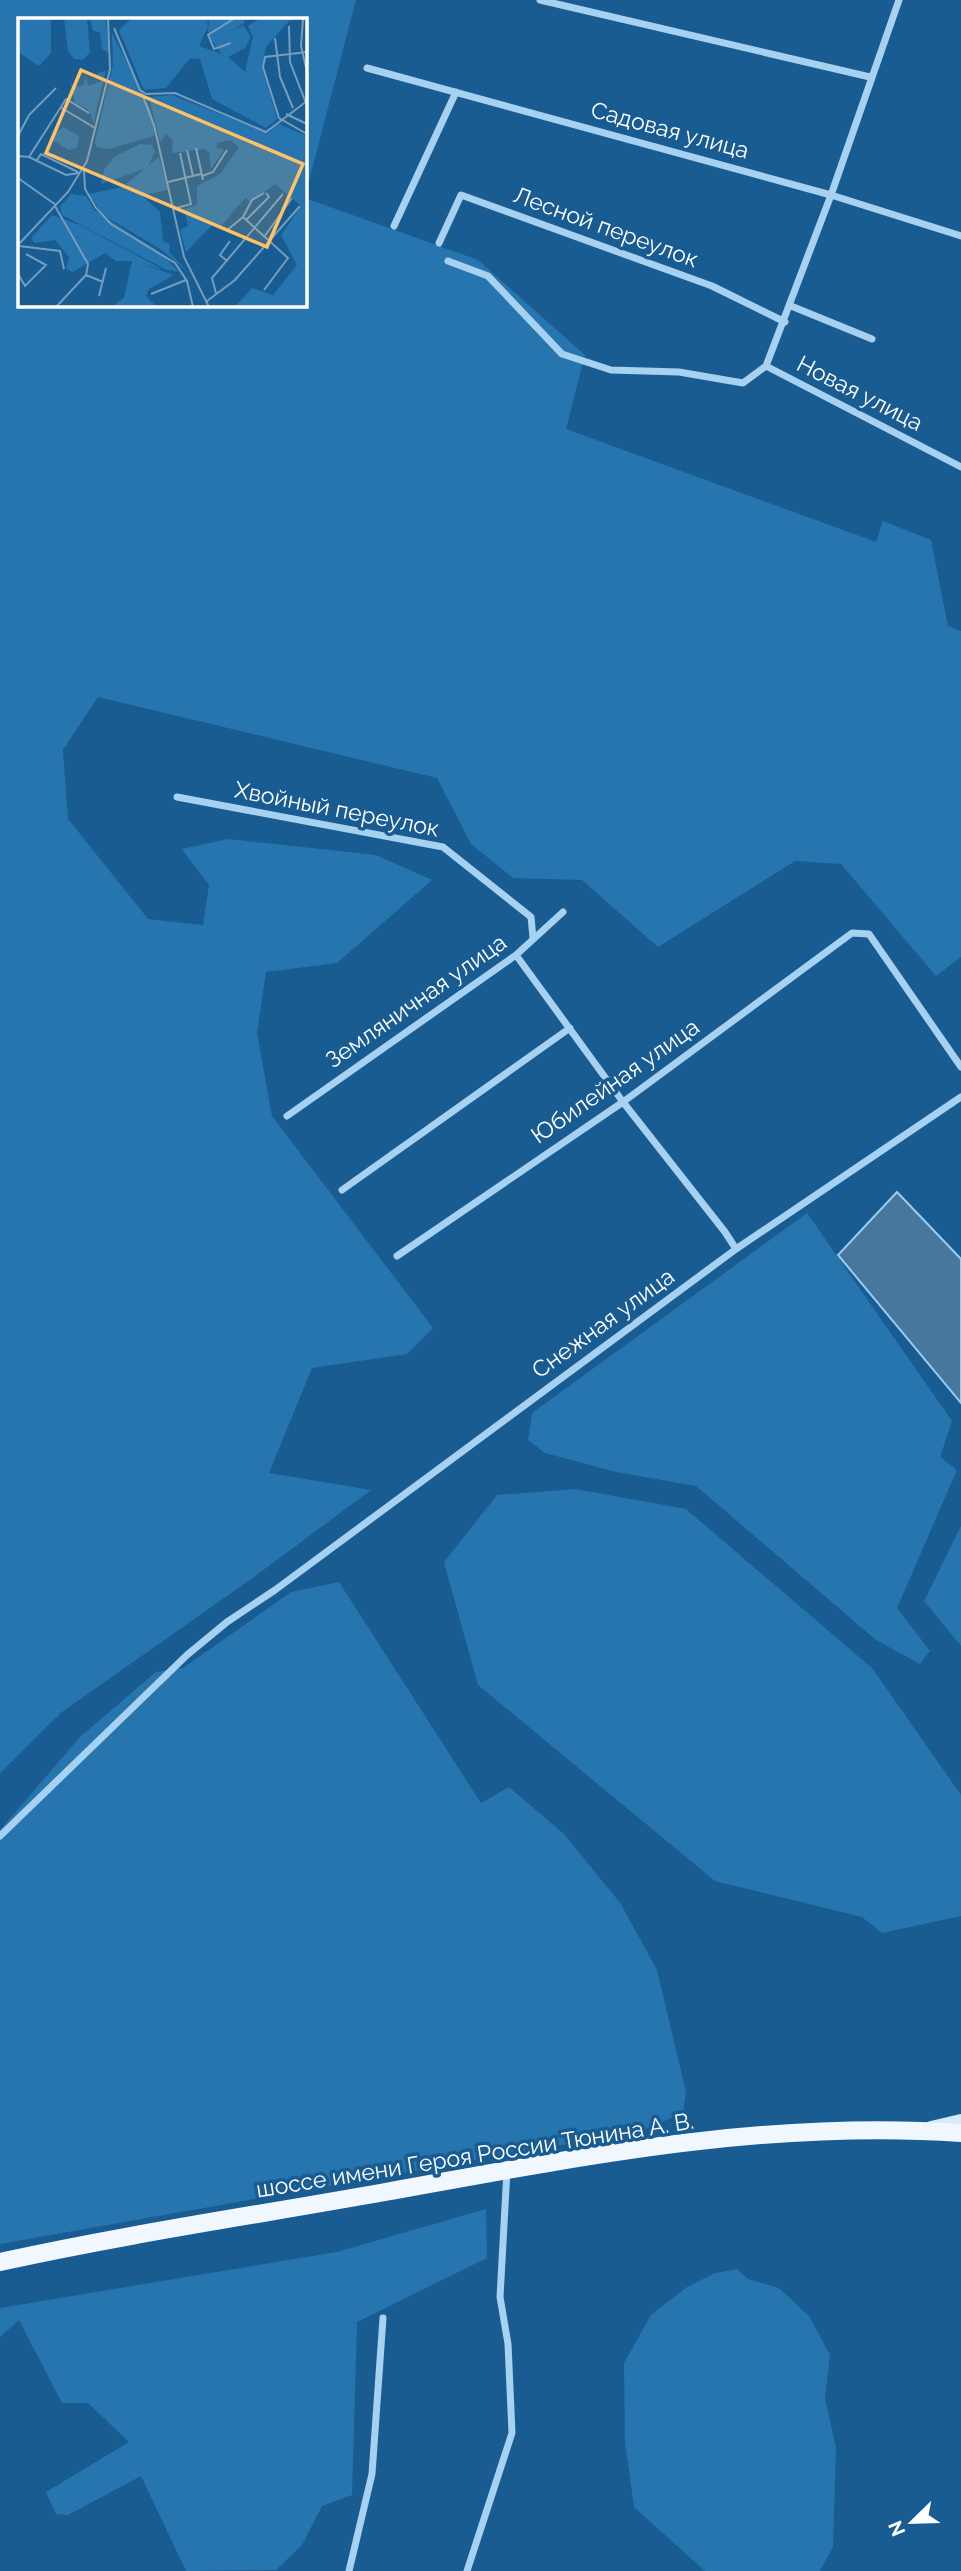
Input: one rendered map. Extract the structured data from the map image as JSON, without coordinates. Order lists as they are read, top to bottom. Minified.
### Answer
{"streets":{"main road":["шоссе имени Героя России Тюнина А. В."],"street":["Садовая улица","Лесной переулок","Новая улица","Хвойный переулок","Земляничная улица","Юбилейная улица","Снежная улица"]},"crossings":[["Хвойный переулок","Земляничная улица"]],"north":"bottom left"}
